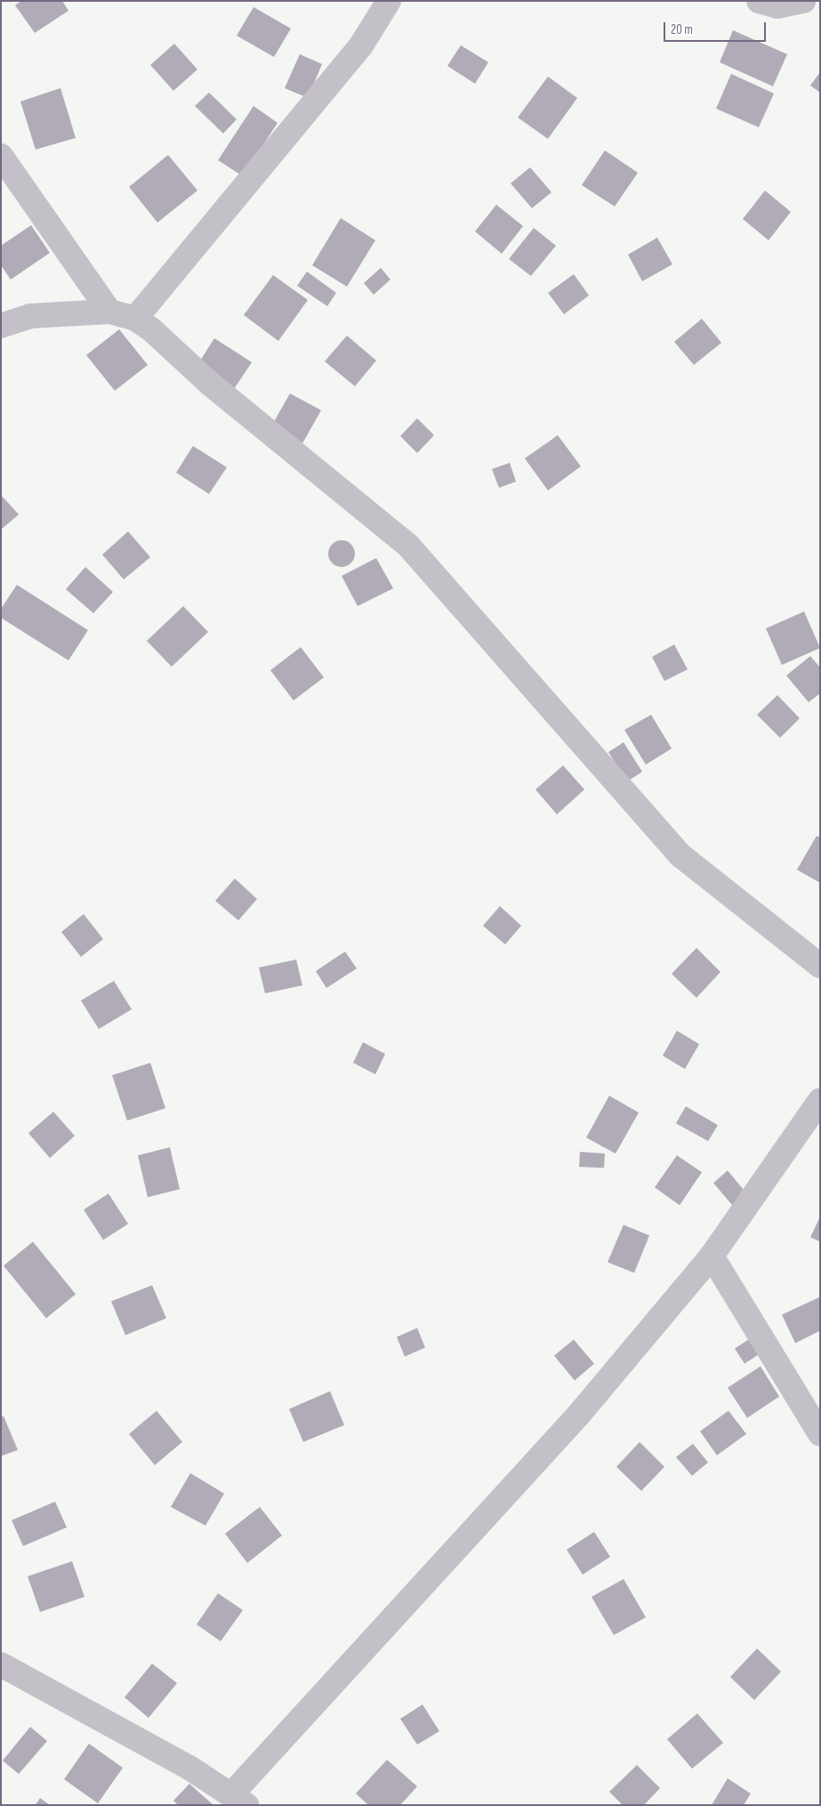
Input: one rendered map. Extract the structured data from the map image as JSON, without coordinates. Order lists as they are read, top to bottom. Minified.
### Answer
{"scale_bar":"20 m"}
